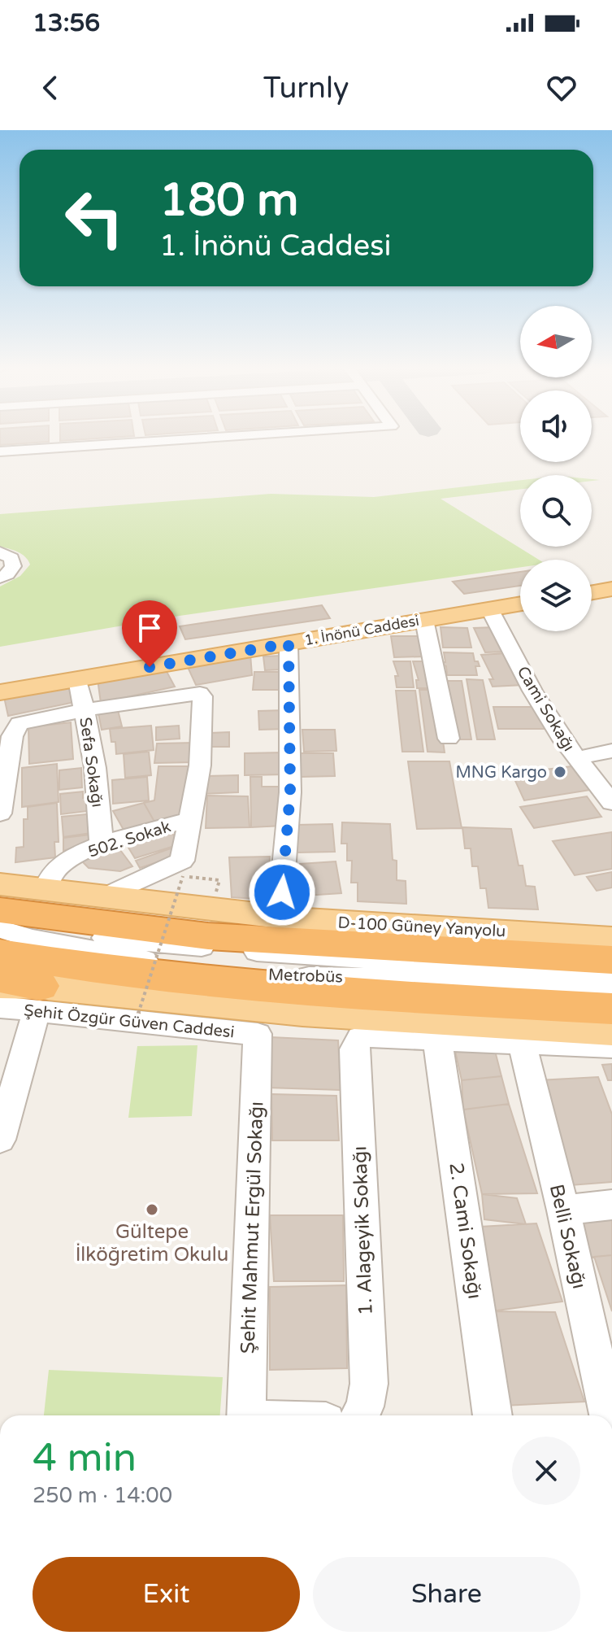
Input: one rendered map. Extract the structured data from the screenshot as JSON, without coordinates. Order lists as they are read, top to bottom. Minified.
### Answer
{"streets":{"main road":["1. İnönü Caddesi","D-100 Güney Yanyolu"],"street":["Cami Sokağı","Sefa Sokağı","502. Sokak","Metrobüs","Şehit Özgür Güven Caddesi","Şehit Mahmut Ergül Sokağı","1. Alageyik Sokağı","2. Cami Sokağı","Belli Sokağı"]},"crossings":[["1. İnönü Caddesi","Cami Sokağı"],["1. İnönü Caddesi","Sefa Sokağı"],["Sefa Sokağı","502. Sokak"],["502. Sokak","D-100 Güney Yanyolu"],["Şehit Özgür Güven Caddesi","Şehit Mahmut Ergül Sokağı"],["1. Alageyik Sokağı","2. Cami Sokağı"]],"places":["MNG Kargo","Gültepe İlköğretim Okulu"],"north":"left","page":{"status":"13:56","header":"Turnly","turn":["180 m","1. İnönü Caddesi"],"heading":["4 min","250 m · 14:00"],"buttons":["Exit","Share"]}}
